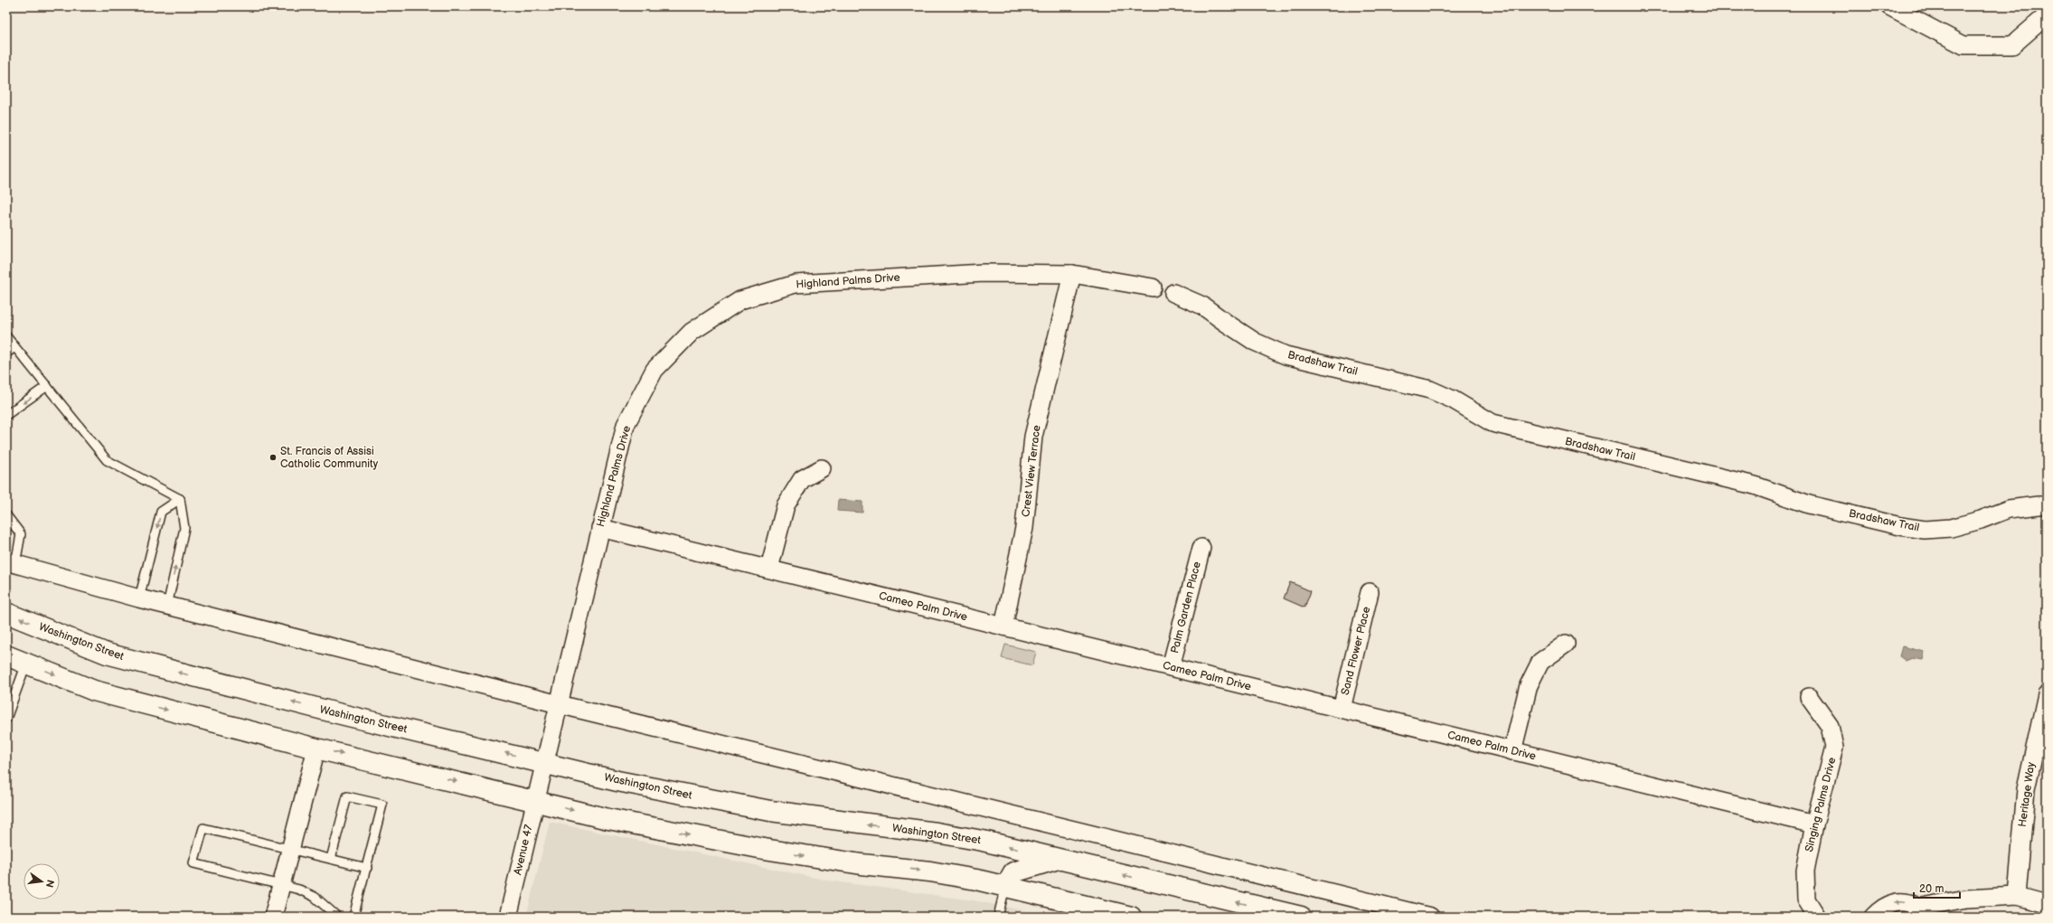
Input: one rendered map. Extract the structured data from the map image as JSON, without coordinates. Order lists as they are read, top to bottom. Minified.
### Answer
{"streets":{"main road":["Washington Street"],"street":["Highland Palms Drive","Bradshaw Trail","Crest View Terrace","Cameo Palm Drive","Palm Garden Place","Sand Flower Place","Heritage Way","Singing Palms Drive","Avenue 47"]},"crossings":[["Highland Palms Drive","Crest View Terrace"],["Highland Palms Drive","Cameo Palm Drive"],["Highland Palms Drive","Washington Street"],["Highland Palms Drive","Avenue 47"],["Crest View Terrace","Cameo Palm Drive"],["Cameo Palm Drive","Palm Garden Place"],["Cameo Palm Drive","Sand Flower Place"],["Cameo Palm Drive","Singing Palms Drive"]],"places":["St. Francis of Assisi Catholic Community"],"scale_bar":"20 m","north":"right"}
